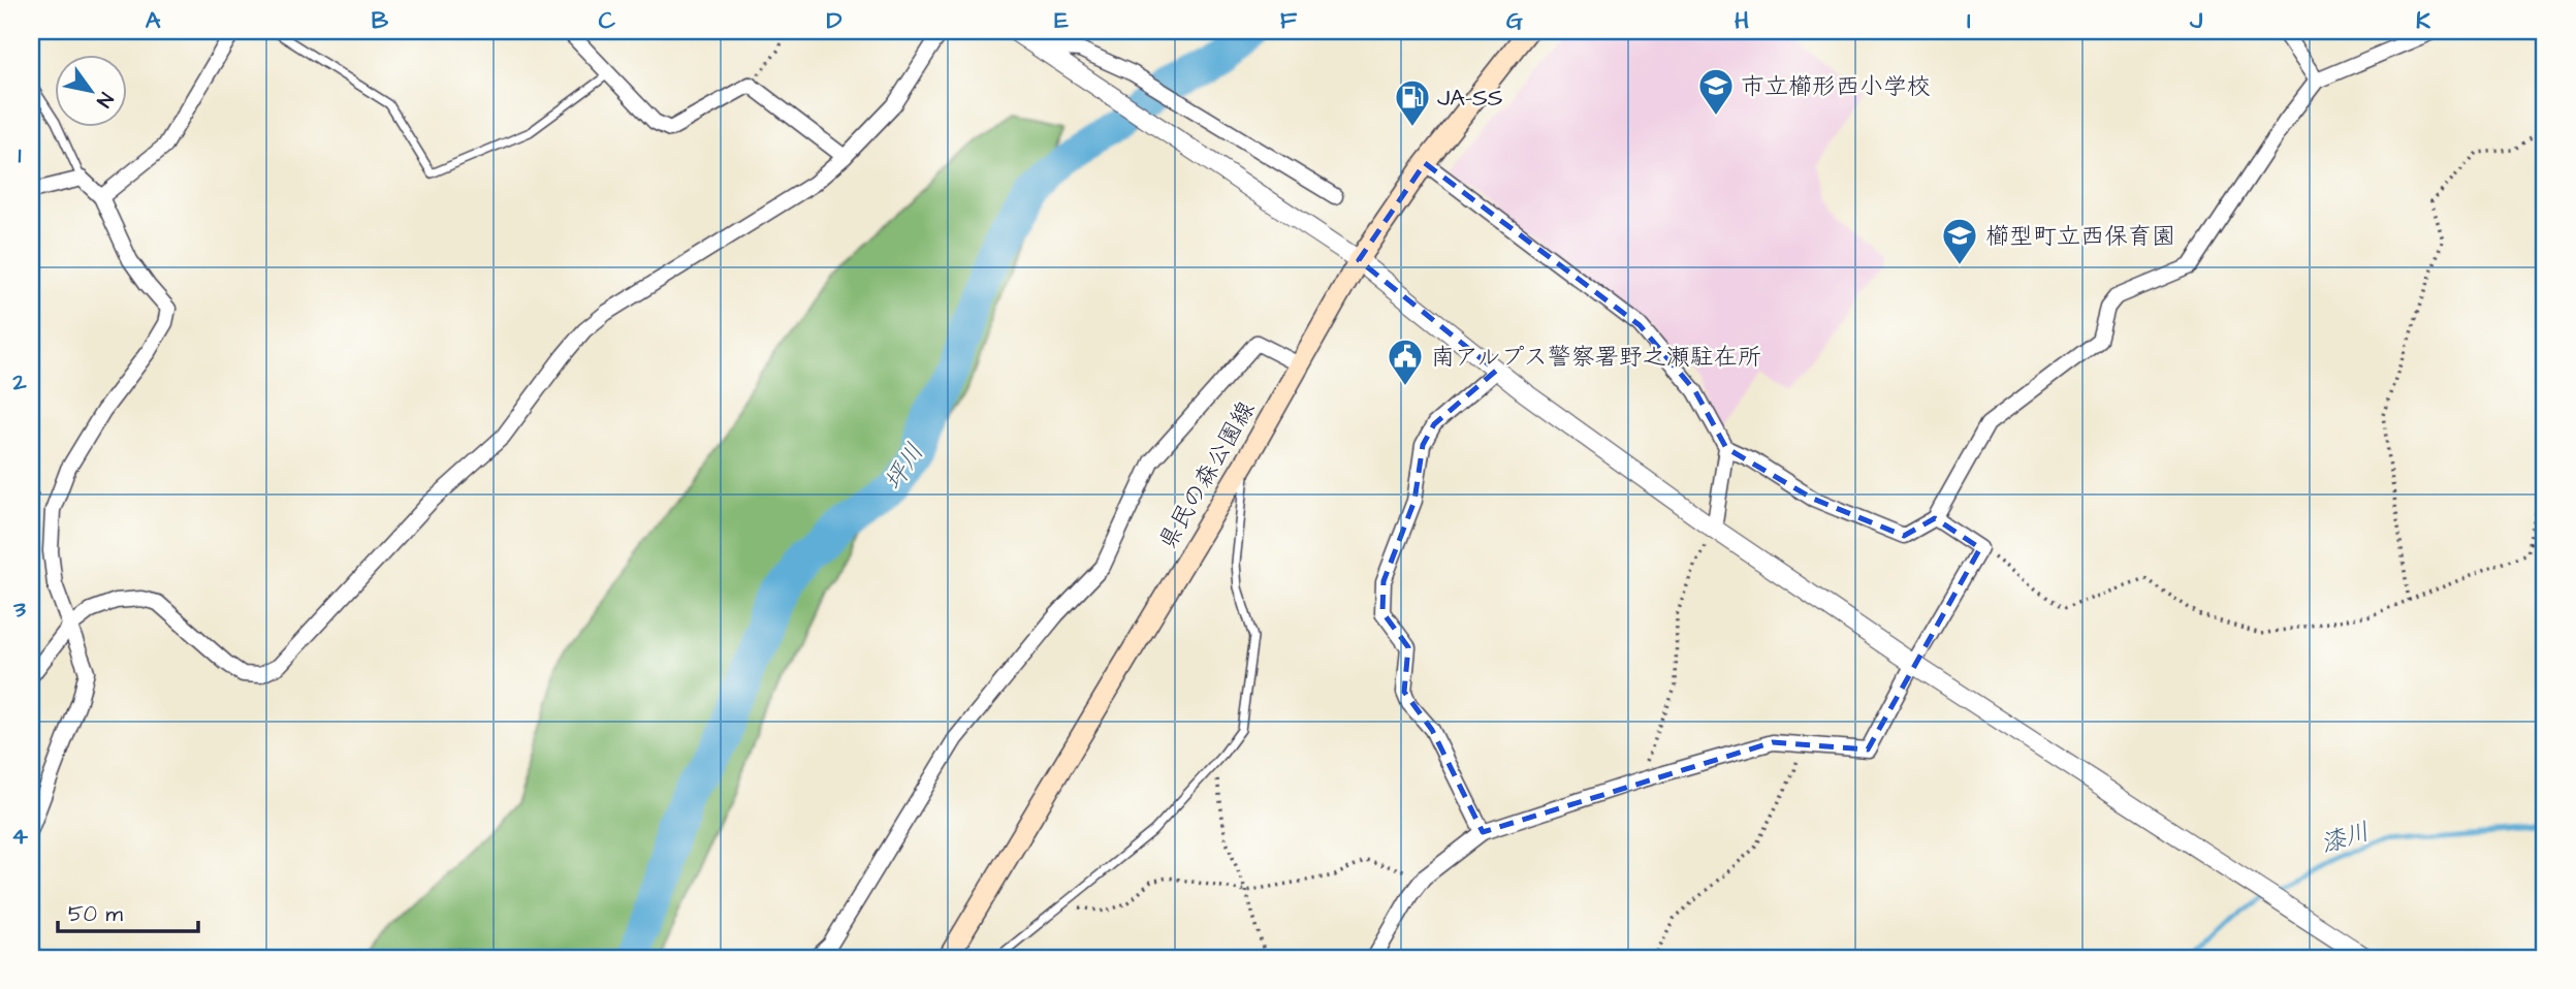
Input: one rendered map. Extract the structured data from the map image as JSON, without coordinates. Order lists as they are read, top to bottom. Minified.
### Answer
{"streets":{"main road":["県民の森公園線"]},"water":["坪川","漆川"],"places":{"school or university":["市立櫛形西小学校","櫛型町立西保育園"],"fuel station":["JA-SS"],"public building":["南アルプス警察署野之瀬駐在所"]},"scale_bar":"50 m","north":"bottom right","grid":{"columns":["A","B","C","D","E","F","G","H","I","J","K"],"rows":["1","2","3","4"]}}
